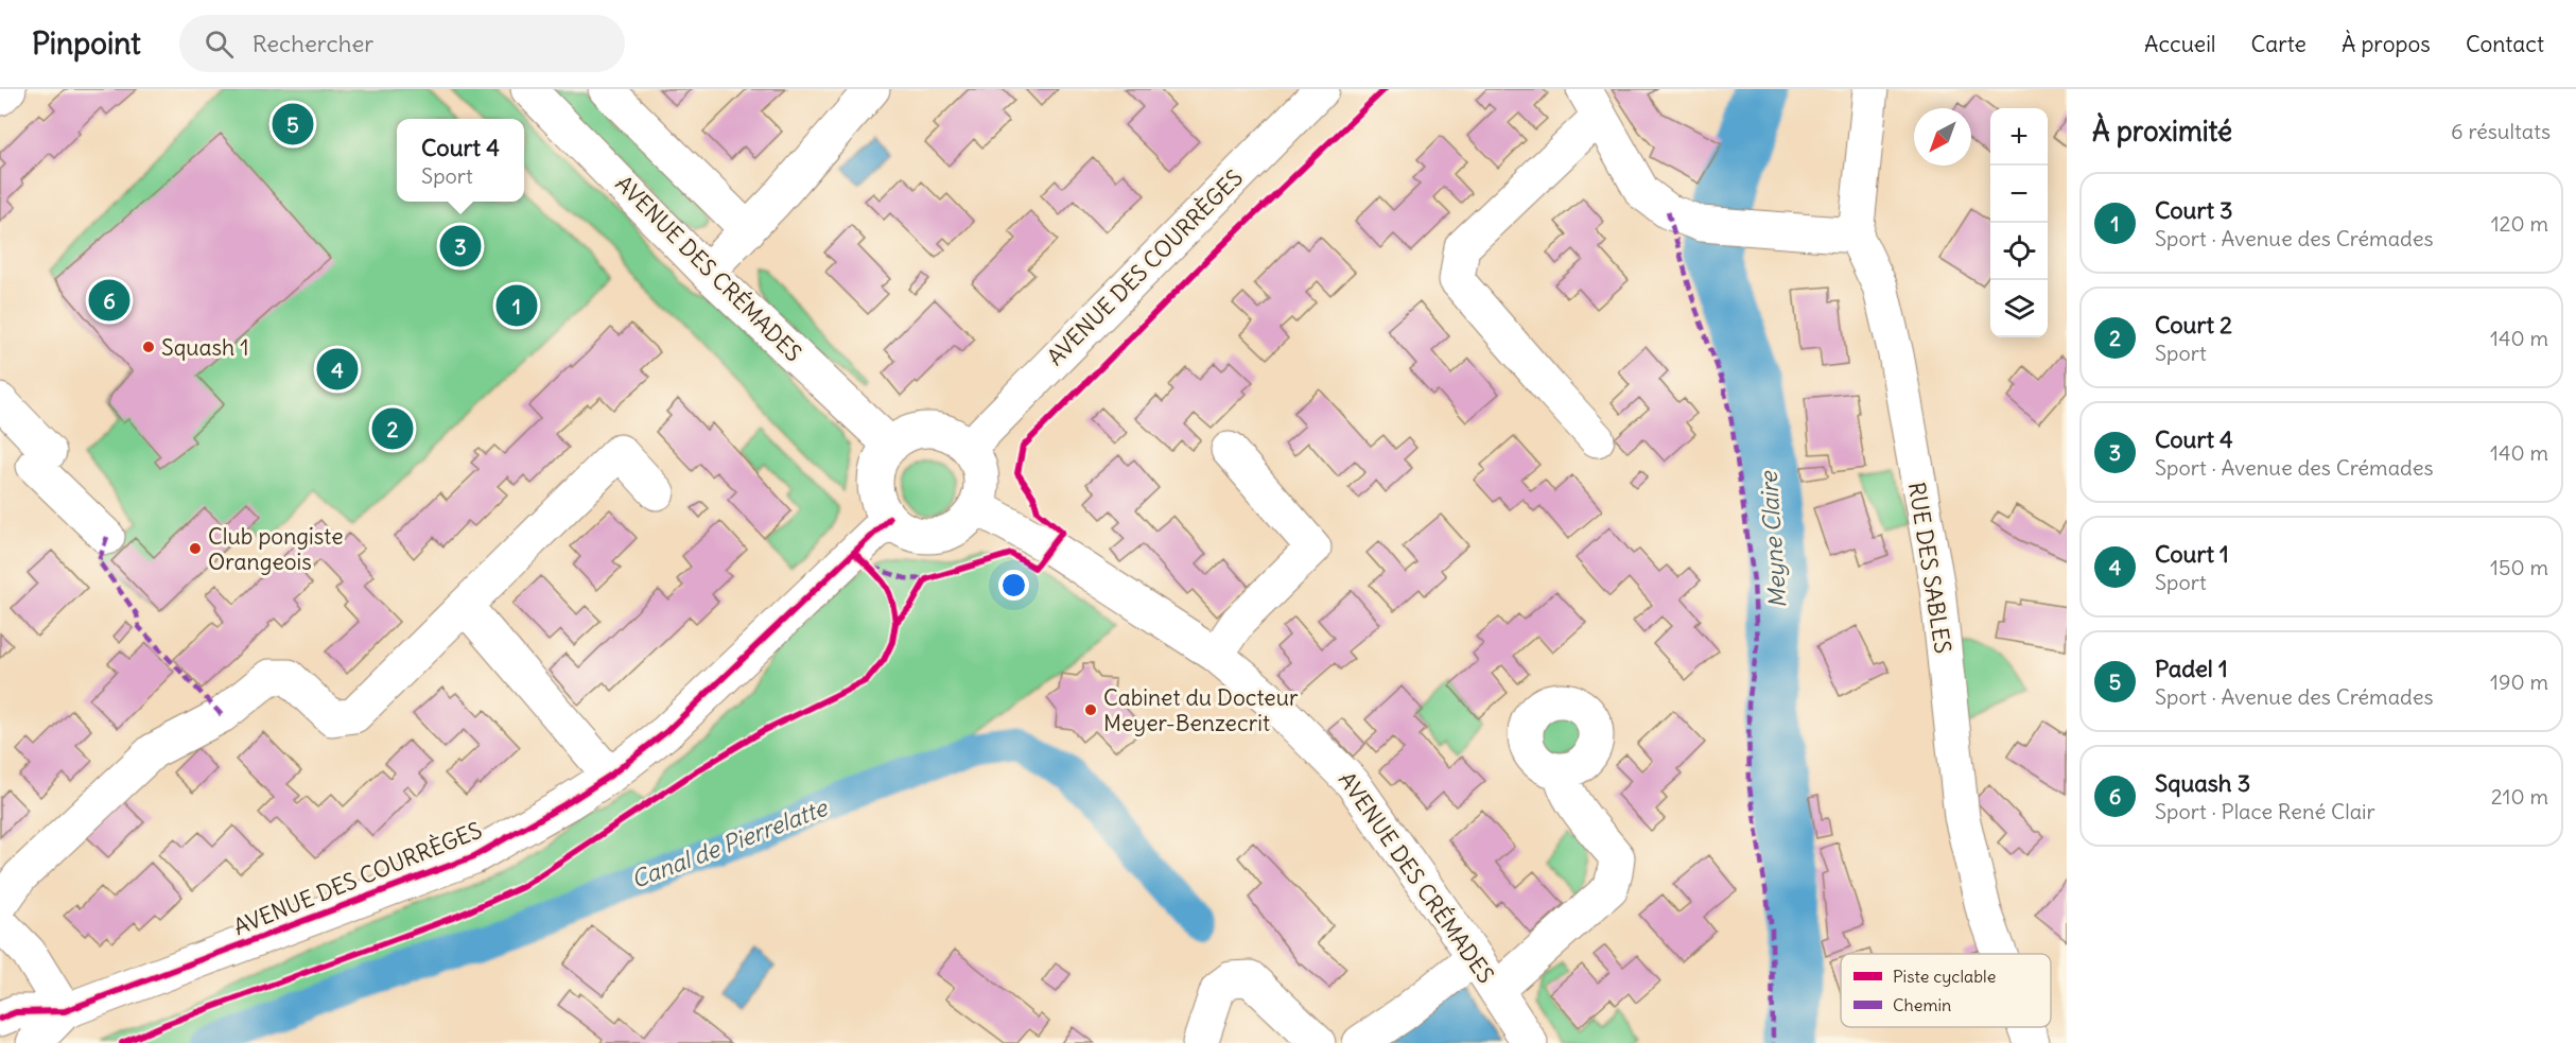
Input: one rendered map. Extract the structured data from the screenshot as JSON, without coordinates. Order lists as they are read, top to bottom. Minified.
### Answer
{"streets":{"street":["AVENUE DES COURRÈGES","AVENUE DES CRÉMADES","RUE DES SABLES"]},"crossings":[["AVENUE DES COURRÈGES","AVENUE DES CRÉMADES"]],"water":["Meyne Claire","Canal de Pierrelatte"],"places":["Squash 1","Club pongiste Orangeois","Cabinet du Docteur Meyer-Benzecrit"],"legend":["Piste cyclable","Chemin"],"north":"bottom left","page":{"header":"Pinpoint","search":"Rechercher","nav":["Accueil","Carte","À propos","Contact"],"heading":["À proximité","6 résultats"],"pins":["5","3","6","1","4","2"],"map_buttons":["+","−"],"popup":["Court 4","Sport"],"list":[{"mark":"1","name":"Court 3","note":"Sport · Avenue des Crémades","value":"120 m"},{"mark":"2","name":"Court 2","note":"Sport","value":"140 m"},{"mark":"3","name":"Court 4","note":"Sport · Avenue des Crémades","value":"140 m"},{"mark":"4","name":"Court 1","note":"Sport","value":"150 m"},{"mark":"5","name":"Padel 1","note":"Sport · Avenue des Crémades","value":"190 m"},{"mark":"6","name":"Squash 3","note":"Sport · Place René Clair","value":"210 m"}]}}
